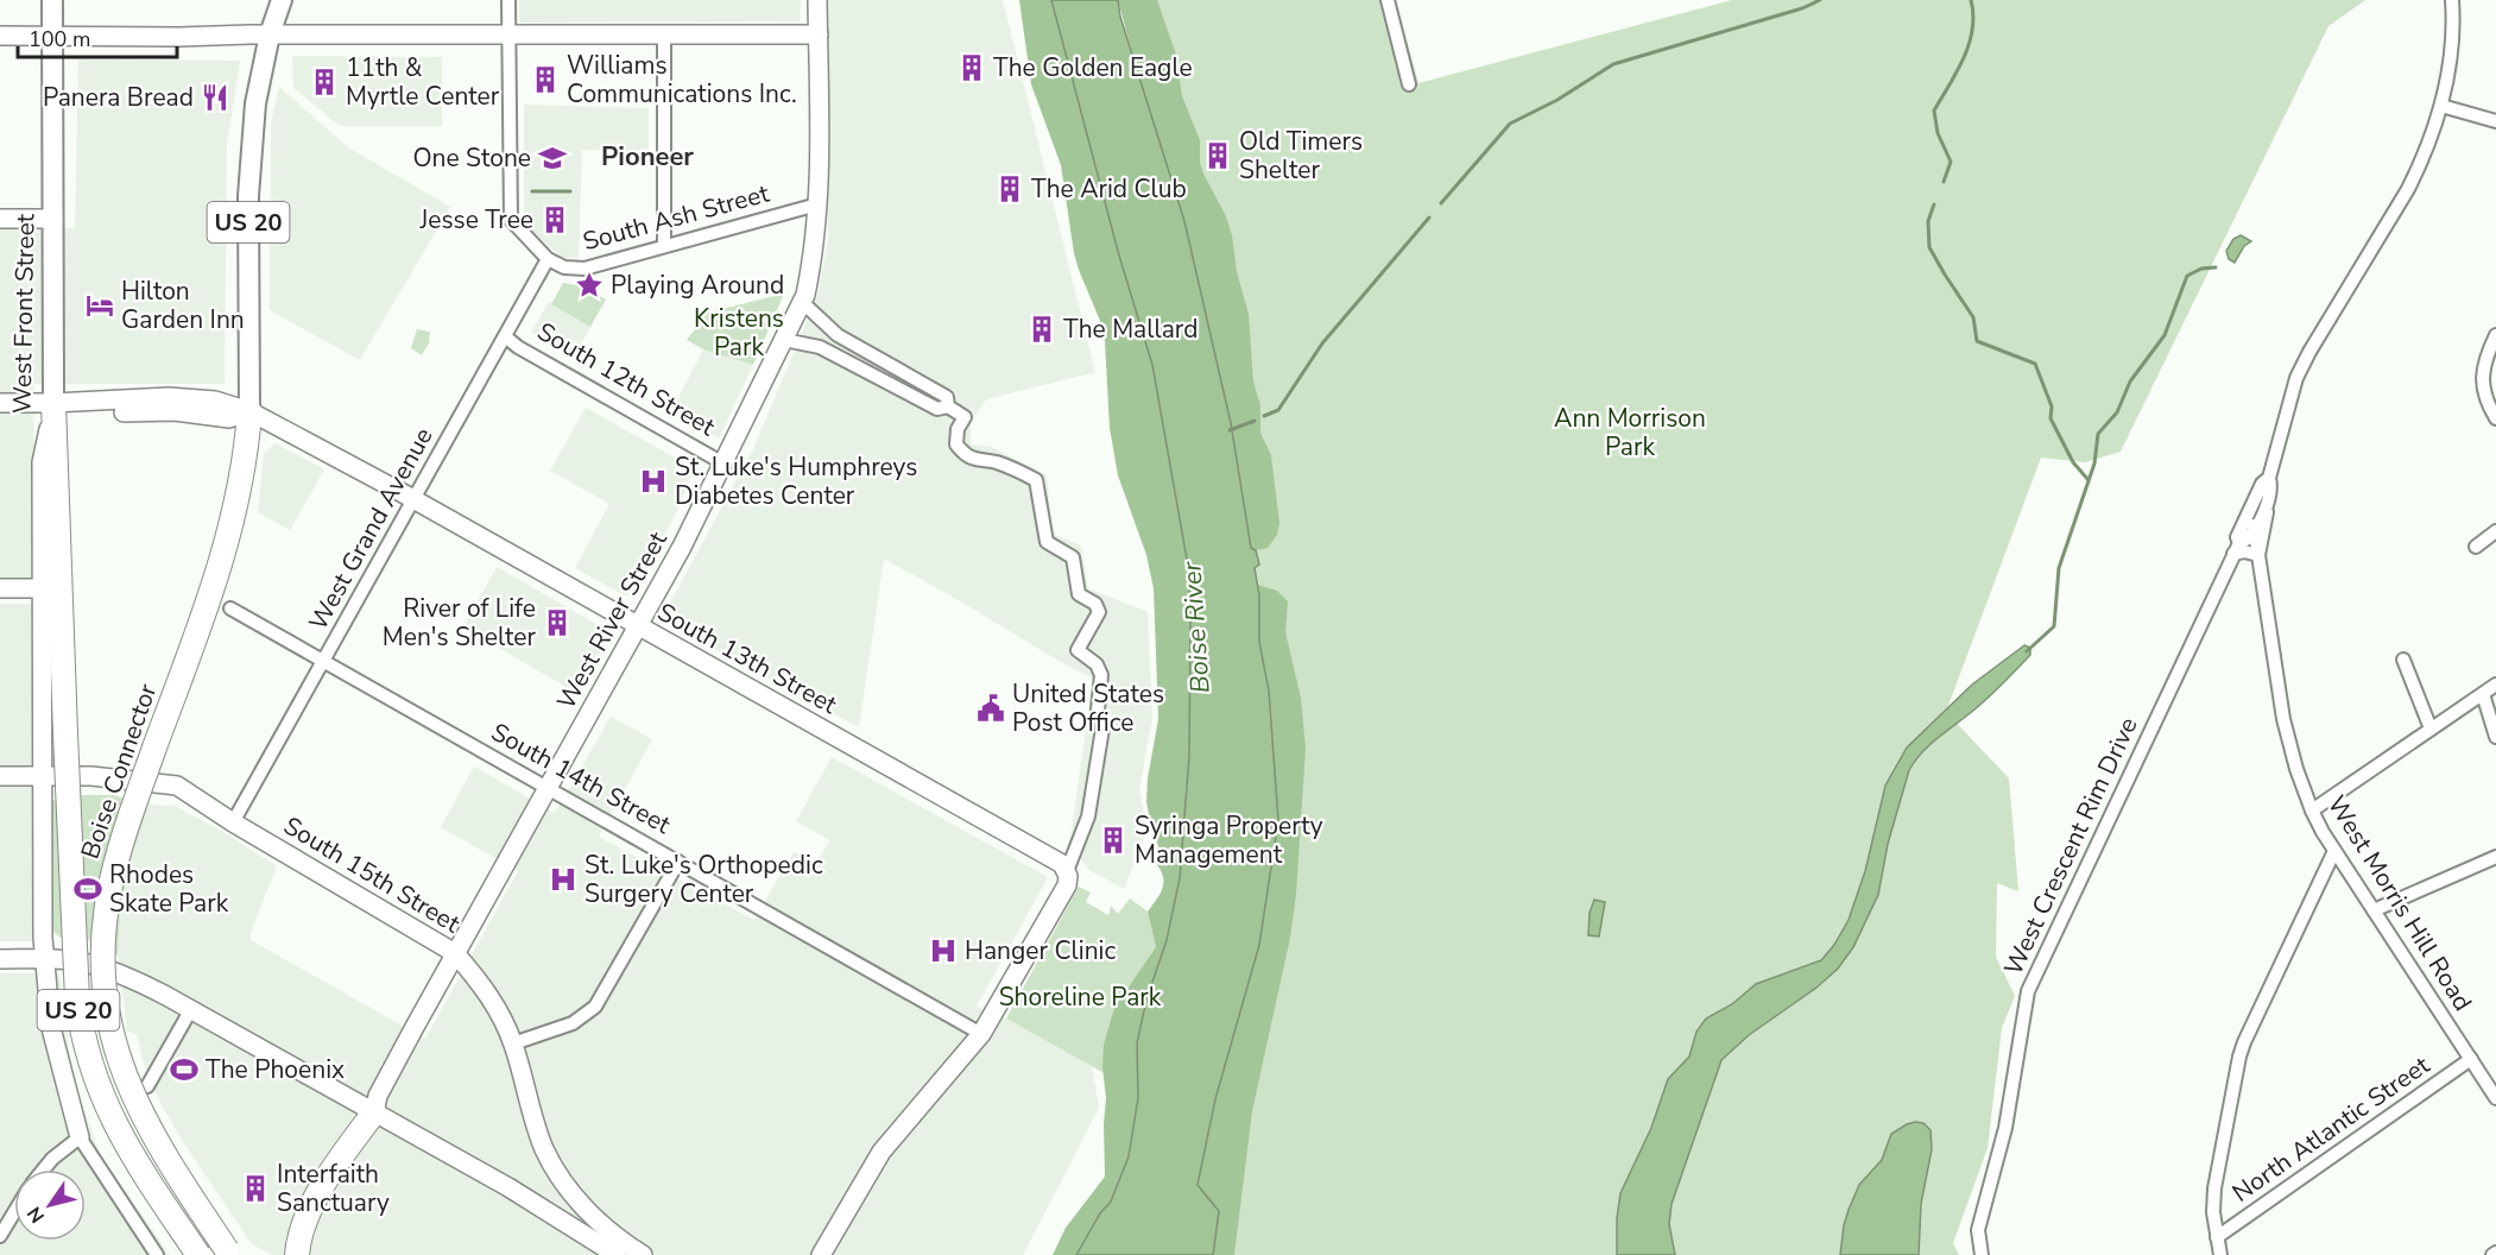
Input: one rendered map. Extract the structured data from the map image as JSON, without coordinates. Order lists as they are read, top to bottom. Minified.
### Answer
{"streets":{"highway":["US 20","Boise Connector"],"main road":["West Front Street"],"street":["South Ash Street","South 12th Street","West Grand Avenue","West River Street","South 13th Street","South 14th Street","West Crescent Rim Drive","South 15th Street","West Morris Hill Road","North Atlantic Street"]},"crossings":[["South Ash Street","West Grand Avenue"],["South Ash Street","West River Street"],["US 20","South 13th Street"],["US 20","Boise Connector"],["West Front Street","South 13th Street"],["West Front Street","Boise Connector"],["West Front Street","South 15th Street"],["South 12th Street","West Grand Avenue"],["South 12th Street","West River Street"],["West Grand Avenue","South 13th Street"],["West Grand Avenue","South 14th Street"],["West Grand Avenue","South 15th Street"],["West River Street","South 13th Street"],["West River Street","South 14th Street"],["West River Street","South 15th Street"],["South 13th Street","Boise Connector"],["West Crescent Rim Drive","West Morris Hill Road"],["West Morris Hill Road","North Atlantic Street"]],"districts":["Pioneer"],"water":["Boise River"],"parks":["Kristens Park","Ann Morrison Park","Shoreline Park"],"places":{"building":["The Golden Eagle","Williams Communications Inc.","11th & Myrtle Center","Old Timers Shelter","The Arid Club","Jesse Tree","The Mallard","River of Life Men's Shelter","Syringa Property Management","Interfaith Sanctuary"],"restaurant":["Panera Bread"],"school or university":["One Stone"],"place":["Playing Around"],"hotel":["Hilton Garden Inn"],"hospital":["St. Luke's Humphreys Diabetes Center","St. Luke's Orthopedic Surgery Center","Hanger Clinic"],"public building":["United States Post Office"],"sports":["Rhodes Skate Park","The Phoenix"]},"scale_bar":"100 m","north":"bottom left"}
